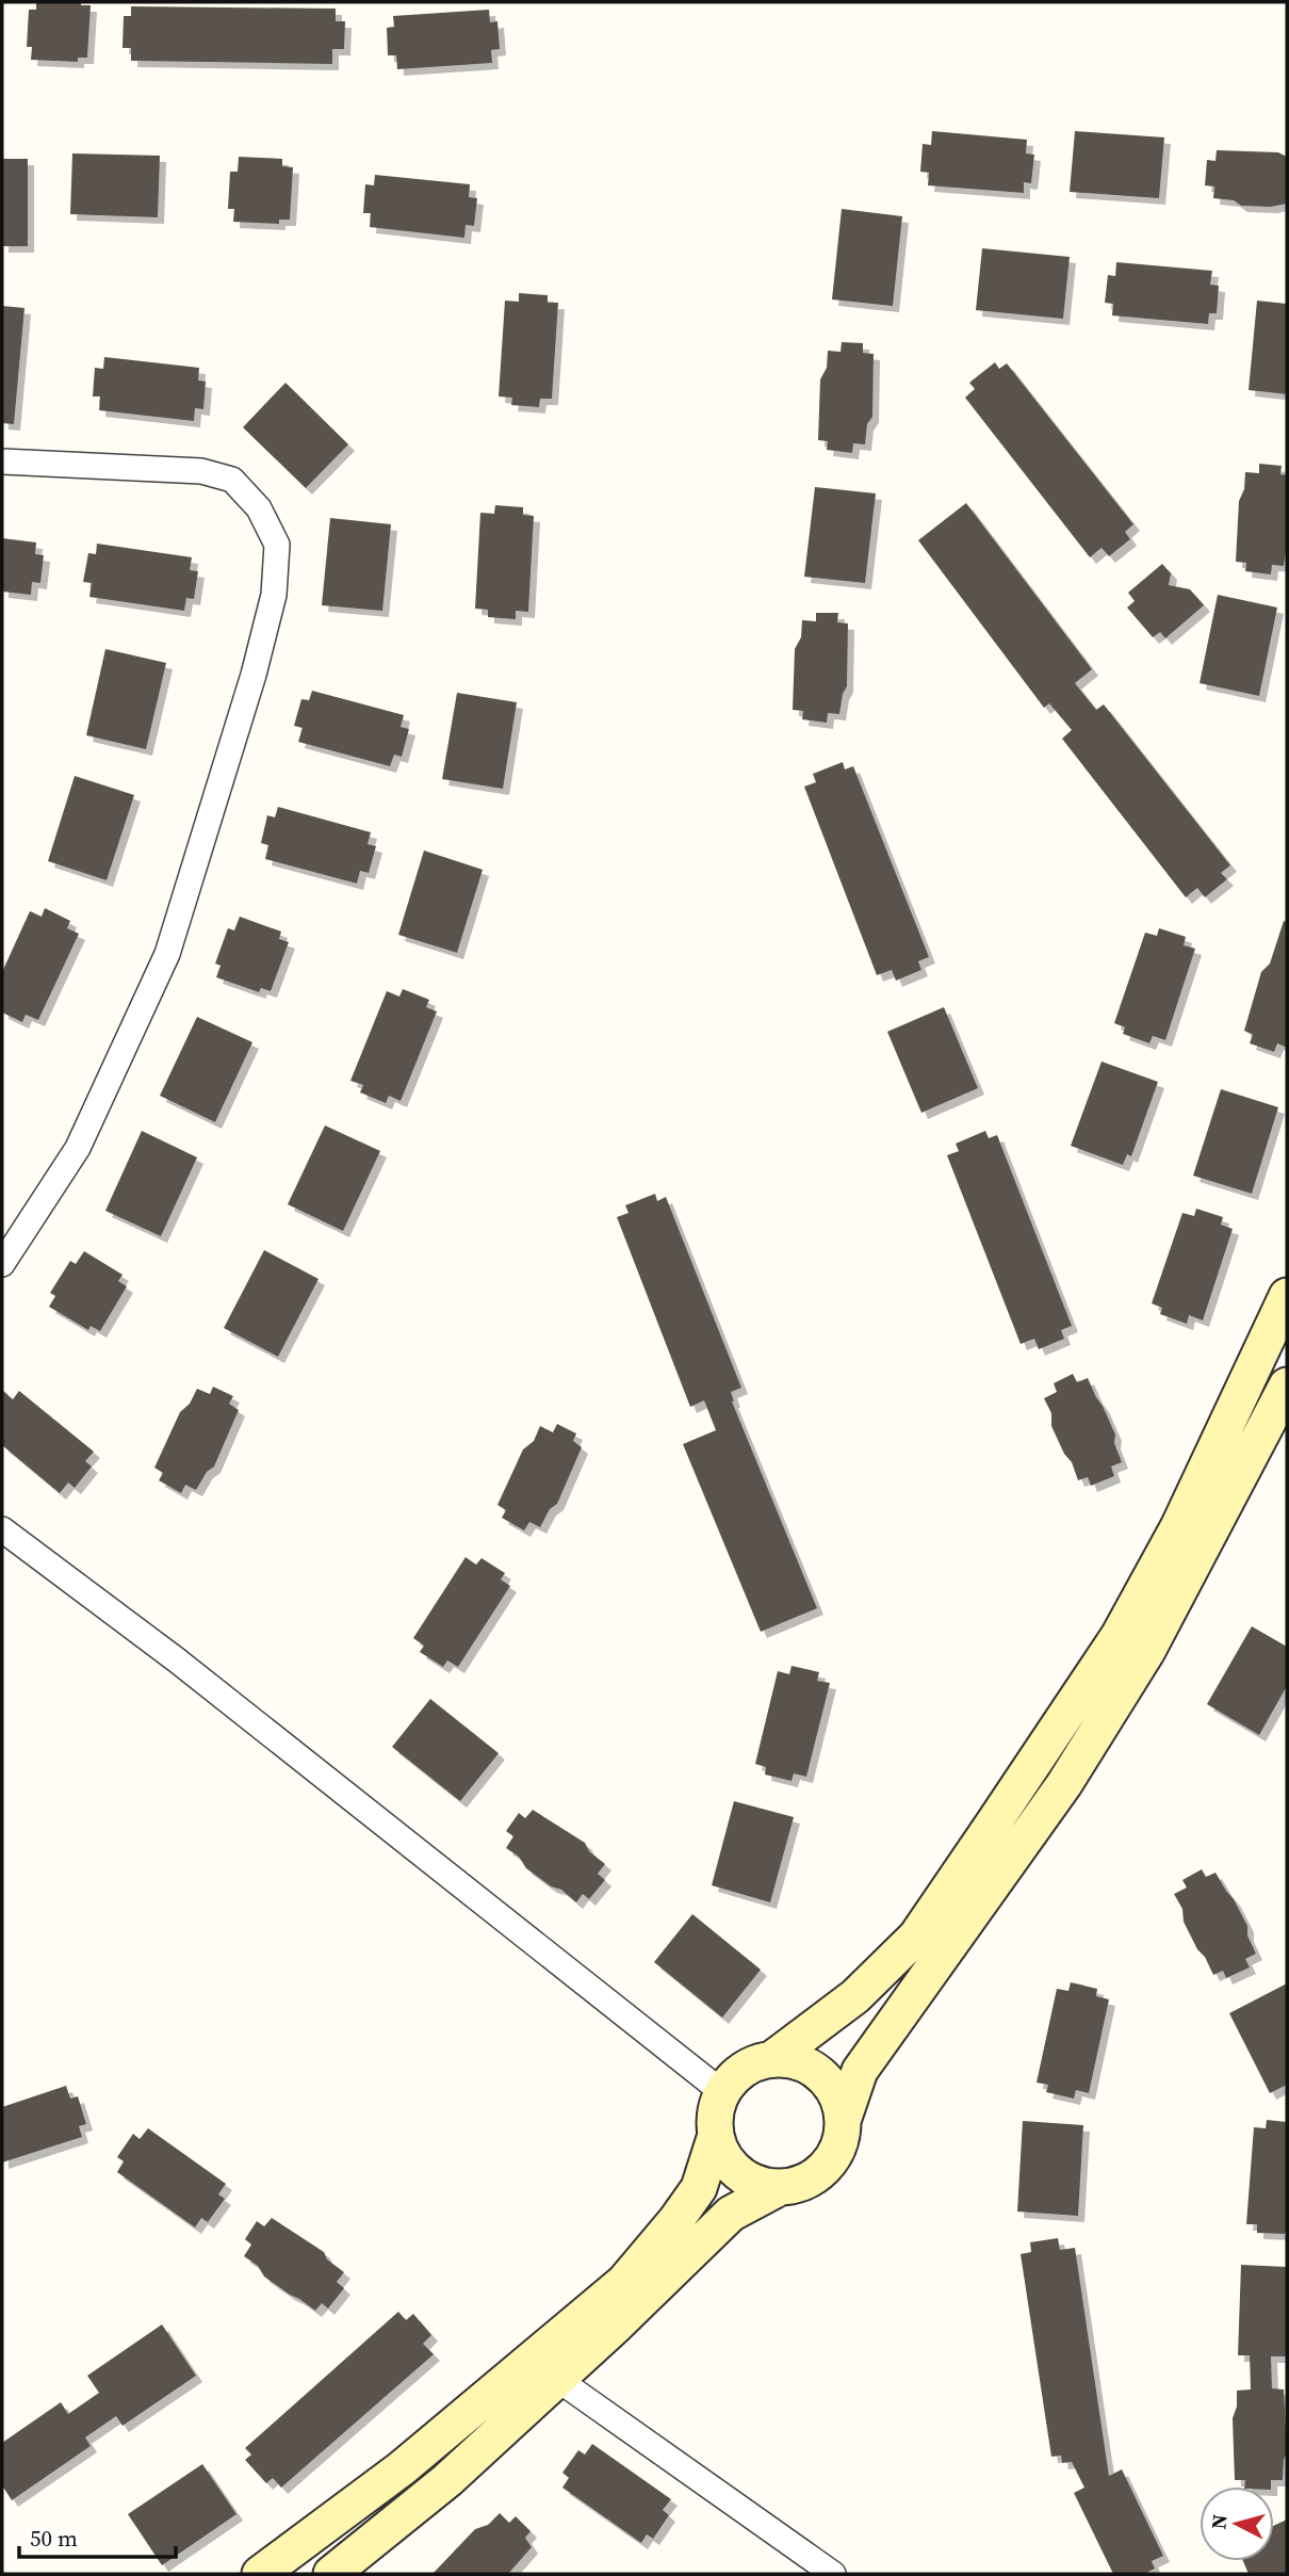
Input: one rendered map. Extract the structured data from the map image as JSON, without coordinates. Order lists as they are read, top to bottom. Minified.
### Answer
{"scale_bar":"50 m","north":"left"}
